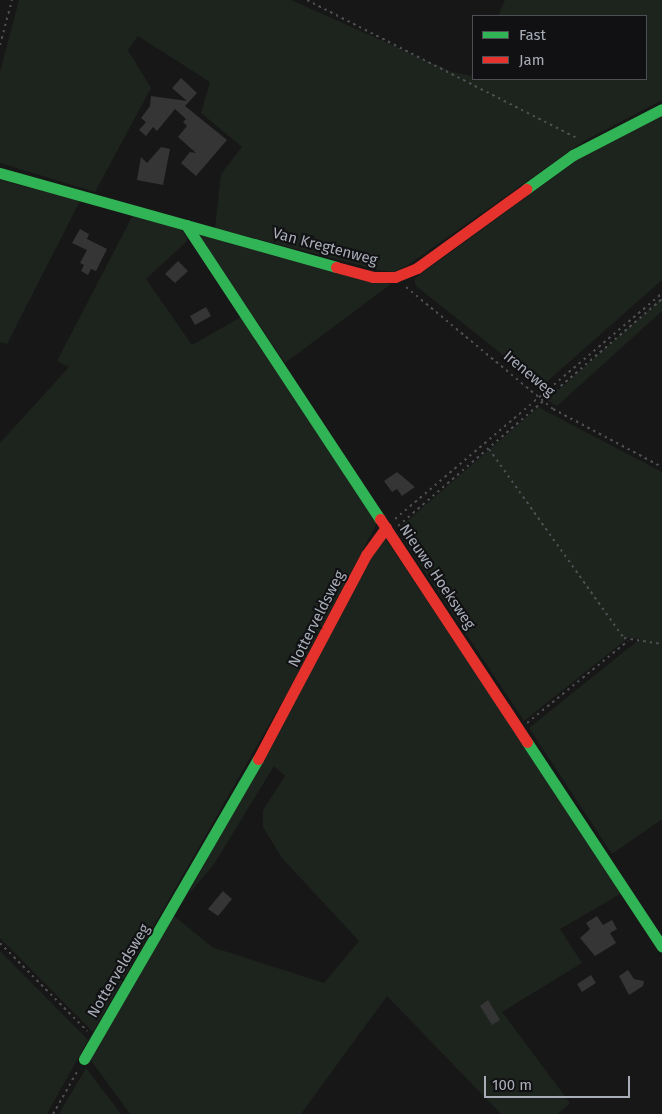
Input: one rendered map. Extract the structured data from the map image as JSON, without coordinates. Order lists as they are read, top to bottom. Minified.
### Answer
{"streets":{"street":["Van Kregtenweg","Nieuwe Hoeksweg","Notterveldsweg"],"path":["Ireneweg"]},"crossings":[["Van Kregtenweg","Ireneweg"],["Van Kregtenweg","Nieuwe Hoeksweg"],["Nieuwe Hoeksweg","Notterveldsweg"]],"legend":["Fast","Jam"],"scale_bar":"100 m"}
